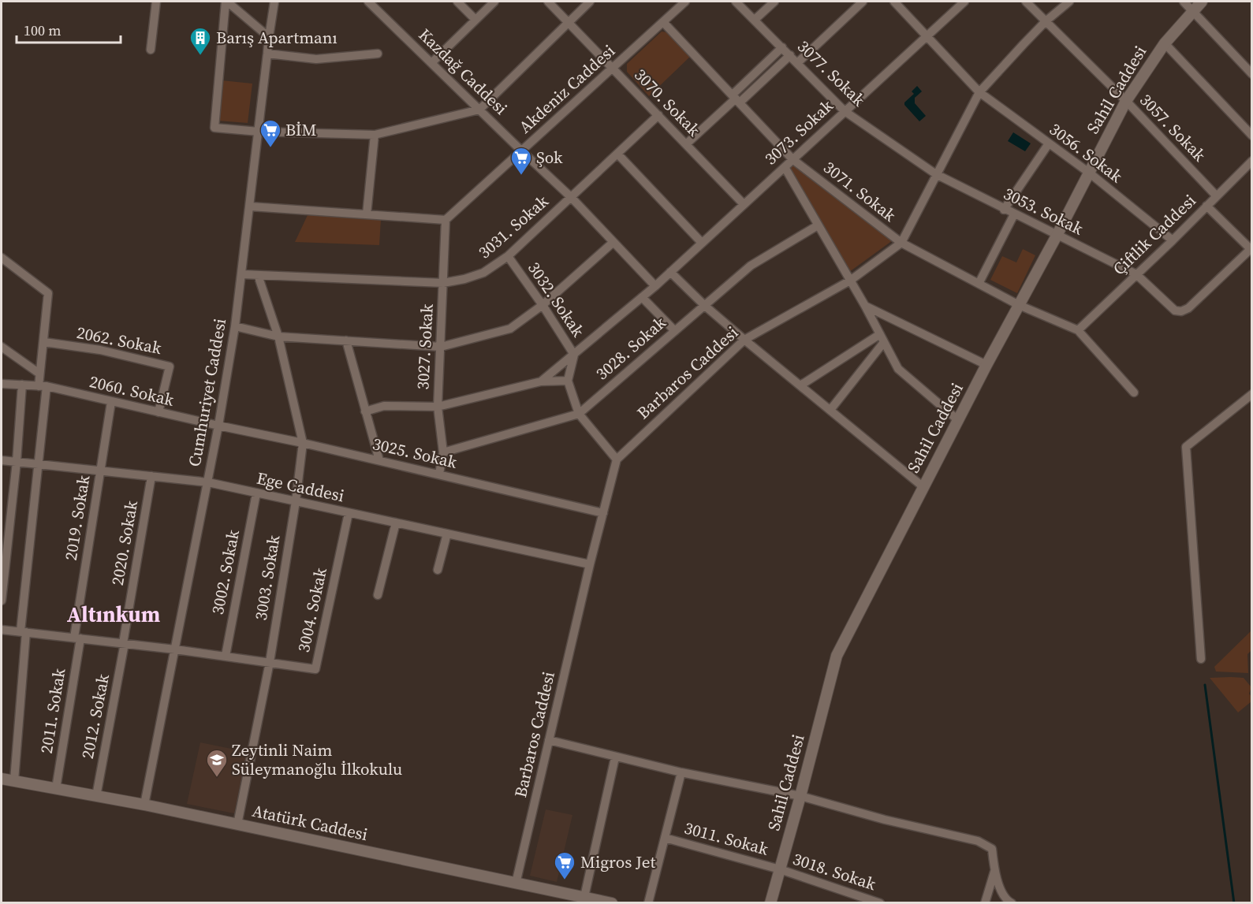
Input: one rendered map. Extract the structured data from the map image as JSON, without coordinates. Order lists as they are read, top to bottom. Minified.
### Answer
{"streets":{"street":["Kazdağ Caddesi","3077. Sokak","Akdeniz Caddesi","Sahil Caddesi","3070. Sokak","3057. Sokak","3073. Sokak","3056. Sokak","3071. Sokak","3053. Sokak","3031. Sokak","Çiftlik Caddesi","3032. Sokak","2062. Sokak","3027. Sokak","3028. Sokak","Barbaros Caddesi","2060. Sokak","Cumhuriyet Caddesi","3025. Sokak","Ege Caddesi","2019. Sokak","2020. Sokak","3002. Sokak","3003. Sokak","3004. Sokak","2011. Sokak","2012. Sokak","Atatürk Caddesi","3011. Sokak","3018. Sokak"]},"crossings":[["Kazdağ Caddesi","Akdeniz Caddesi"],["Kazdağ Caddesi","3073. Sokak"],["Kazdağ Caddesi","3031. Sokak"],["3077. Sokak","3073. Sokak"],["3077. Sokak","3053. Sokak"],["3077. Sokak","Barbaros Caddesi"],["Akdeniz Caddesi","3070. Sokak"],["Akdeniz Caddesi","3071. Sokak"],["Akdeniz Caddesi","3027. Sokak"],["Sahil Caddesi","3057. Sokak"],["Sahil Caddesi","3056. Sokak"],["Sahil Caddesi","3071. Sokak"],["Sahil Caddesi","3053. Sokak"],["Sahil Caddesi","3011. Sokak"],["Sahil Caddesi","3018. Sokak"],["3070. Sokak","3073. Sokak"],["3070. Sokak","3031. Sokak"],["3057. Sokak","Çiftlik Caddesi"],["3057. Sokak","Barbaros Caddesi"],["3073. Sokak","3056. Sokak"],["3073. Sokak","3071. Sokak"],["3073. Sokak","3032. Sokak"],["3056. Sokak","Çiftlik Caddesi"],["3056. Sokak","Barbaros Caddesi"],["3071. Sokak","Çiftlik Caddesi"],["3071. Sokak","Barbaros Caddesi"],["3053. Sokak","Çiftlik Caddesi"],["3053. Sokak","Barbaros Caddesi"],["3031. Sokak","3032. Sokak"],["3031. Sokak","3027. Sokak"],["3031. Sokak","Cumhuriyet Caddesi"],["3031. Sokak","3003. Sokak"],["2062. Sokak","2060. Sokak"],["3027. Sokak","3028. Sokak"],["3027. Sokak","3025. Sokak"],["Barbaros Caddesi","3025. Sokak"],["Barbaros Caddesi","Ege Caddesi"],["Barbaros Caddesi","Atatürk Caddesi"],["2060. Sokak","Cumhuriyet Caddesi"],["2060. Sokak","3025. Sokak"],["2060. Sokak","2019. Sokak"],["Cumhuriyet Caddesi","3025. Sokak"],["Cumhuriyet Caddesi","Ege Caddesi"],["Cumhuriyet Caddesi","Atatürk Caddesi"],["3025. Sokak","3003. Sokak"],["Ege Caddesi","2019. Sokak"],["Ege Caddesi","2020. Sokak"],["Ege Caddesi","3002. Sokak"],["Ege Caddesi","3003. Sokak"],["Ege Caddesi","3004. Sokak"],["2019. Sokak","2011. Sokak"],["2020. Sokak","2012. Sokak"],["3003. Sokak","3004. Sokak"],["3003. Sokak","Atatürk Caddesi"],["2011. Sokak","Atatürk Caddesi"],["2012. Sokak","Atatürk Caddesi"],["3011. Sokak","3018. Sokak"]],"districts":["Altınkum"],"places":{"building":["Barış Apartmanı"],"supermarket":["BİM","Şok","Migros Jet"],"school or university":["Zeytinli Naim Süleymanoğlu İlkokulu"]},"scale_bar":"100 m"}
